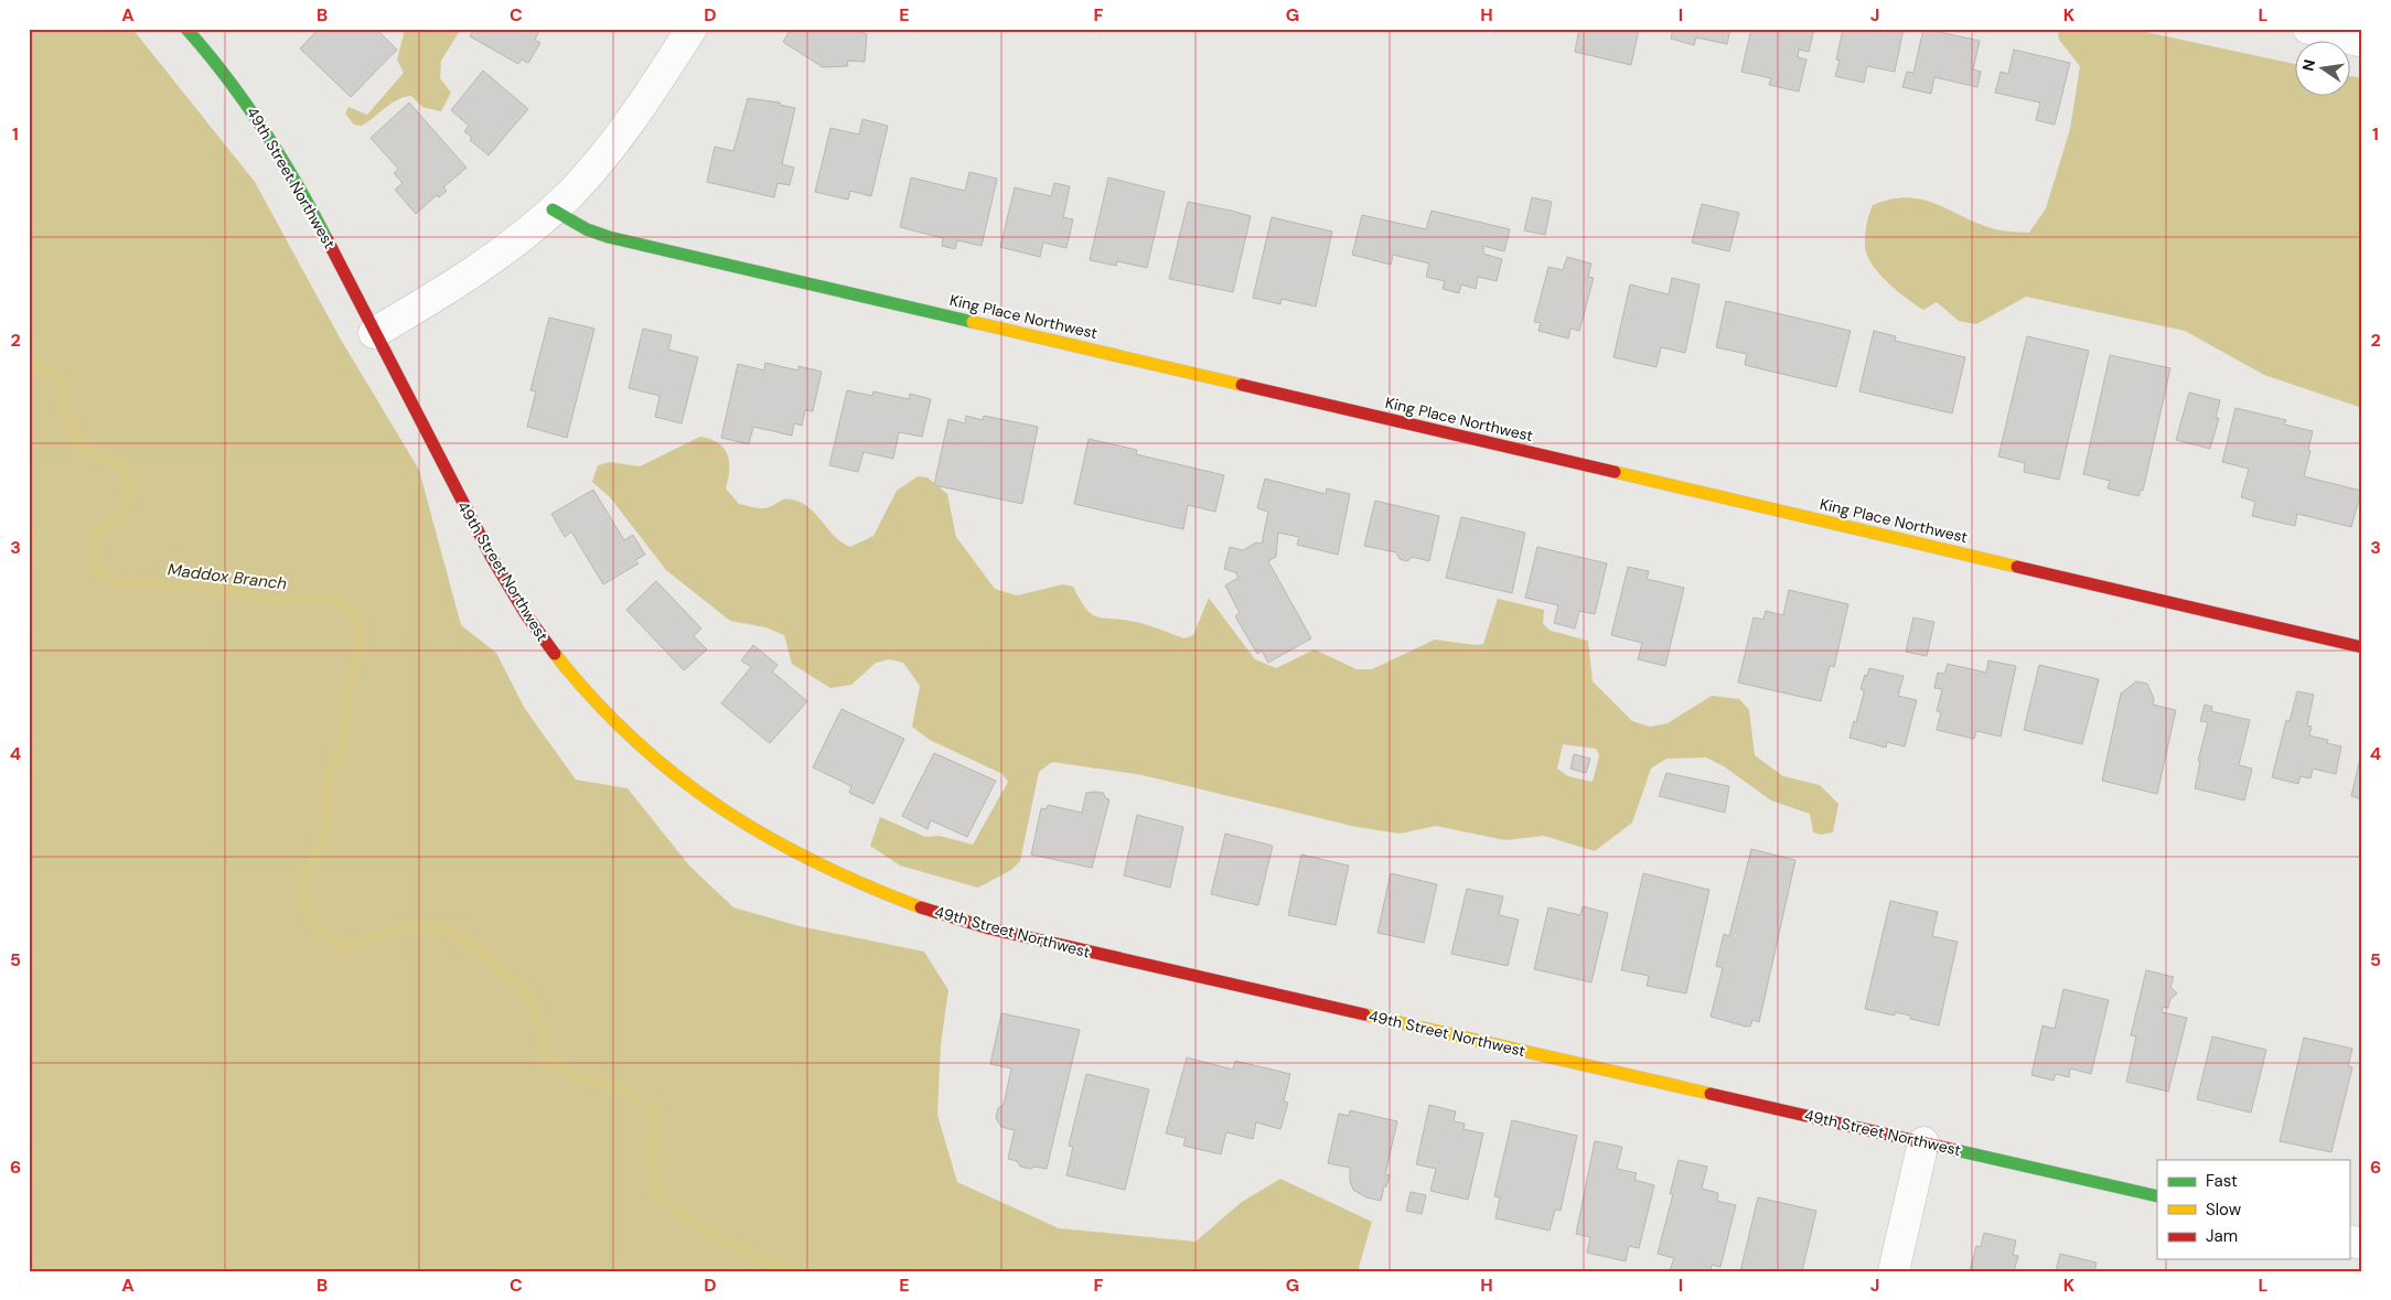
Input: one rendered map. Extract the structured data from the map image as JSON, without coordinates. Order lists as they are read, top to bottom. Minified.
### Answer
{"streets":{"street":["49th Street Northwest","King Place Northwest"]},"water":["Maddox Branch"],"legend":["Fast","Slow","Jam"],"north":"left","grid":{"columns":["A","B","C","D","E","F","G","H","I","J","K","L"],"rows":["1","2","3","4","5","6"]}}
